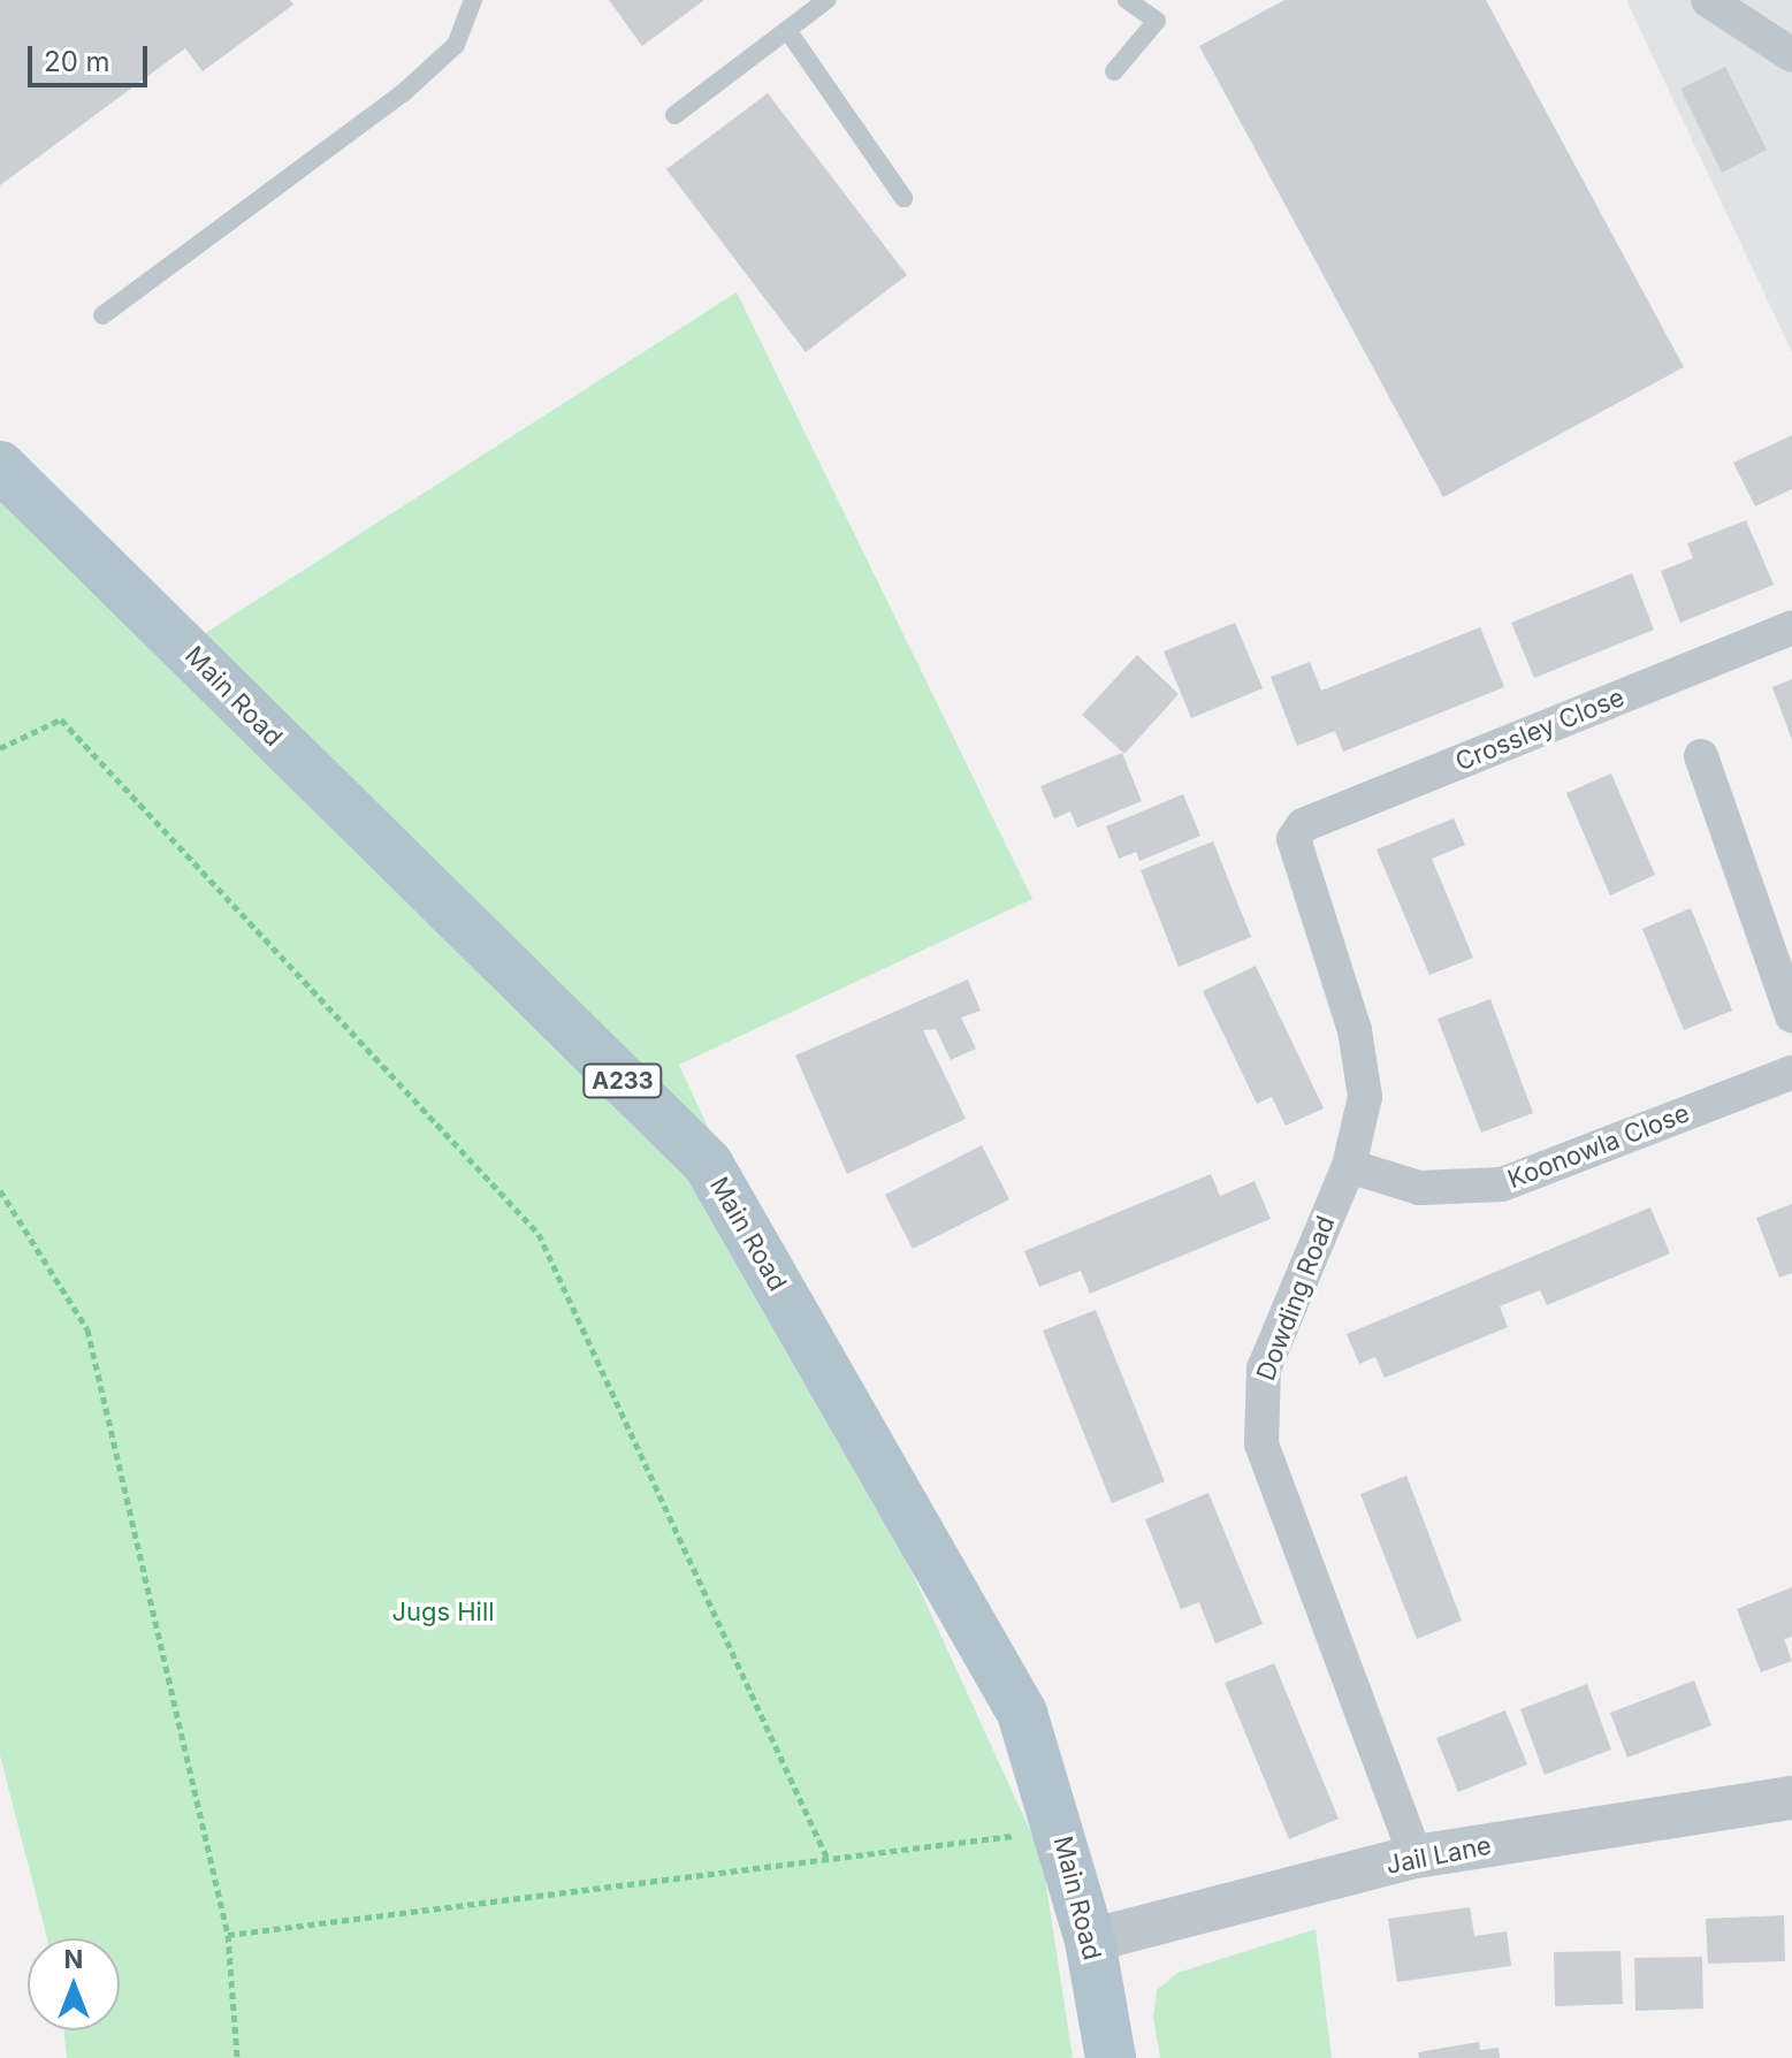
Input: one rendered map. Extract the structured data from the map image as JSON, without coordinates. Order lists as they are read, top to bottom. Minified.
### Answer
{"streets":{"main road":["Main Road","A233"],"street":["Crossley Close","Koonowla Close","Dowding Road","Jail Lane"]},"crossings":[["Main Road","Jail Lane"],["Crossley Close","Dowding Road"],["Koonowla Close","Dowding Road"],["Dowding Road","Jail Lane"]],"parks":["Jugs Hill"],"scale_bar":"20 m","north":"top"}
